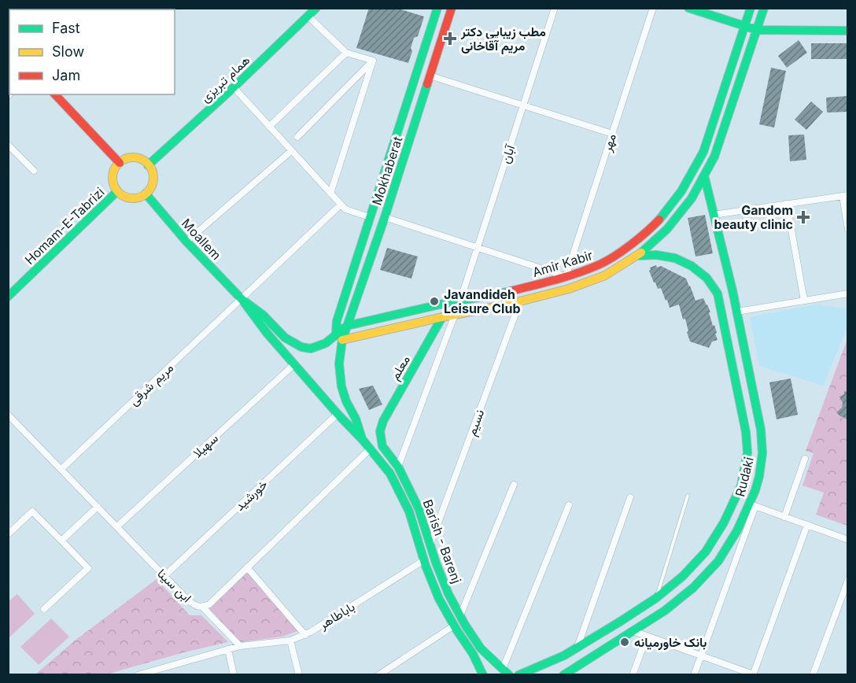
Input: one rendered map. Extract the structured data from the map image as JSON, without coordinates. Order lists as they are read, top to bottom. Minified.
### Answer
{"streets":{"main road":["همام تبریزی","Mokhaberat","Homam-E-Tabrizi","Moallem","Amir Kabir","معلم","Rudaki","Barish - Barenj"],"street":["مهر","آبان","مریم شرقی","نسیم","سهیلا","خورشید","ابن سینا","باباطاهر"]},"crossings":[["همام تبریزی","Homam-E-Tabrizi"],["همام تبریزی","Moallem"],["مهر","Amir Kabir"],["آبان","Amir Kabir"],["Mokhaberat","Amir Kabir"],["Mokhaberat","Barish - Barenj"],["Homam-E-Tabrizi","Moallem"],["Moallem","مریم شرقی"],["Moallem","Barish - Barenj"],["Amir Kabir","معلم"],["Amir Kabir","نسیم"],["Amir Kabir","Rudaki"],["Amir Kabir","Barish - Barenj"],["معلم","Barish - Barenj"],["مریم شرقی","Barish - Barenj"],["مریم شرقی","ابن سینا"],["نسیم","Barish - Barenj"],["سهیلا","Barish - Barenj"],["سهیلا","ابن سینا"],["خورشید","Barish - Barenj"],["خورشید","ابن سینا"],["Barish - Barenj","ابن سینا"],["Barish - Barenj","باباطاهر"]],"places":{"health":["مطب زیبایی دکتر مریم آقاخانی","Gandom beauty clinic"],"other":["Javandideh Leisure Club","بانک خاورمیانه"]},"legend":["Fast","Slow","Jam"]}
